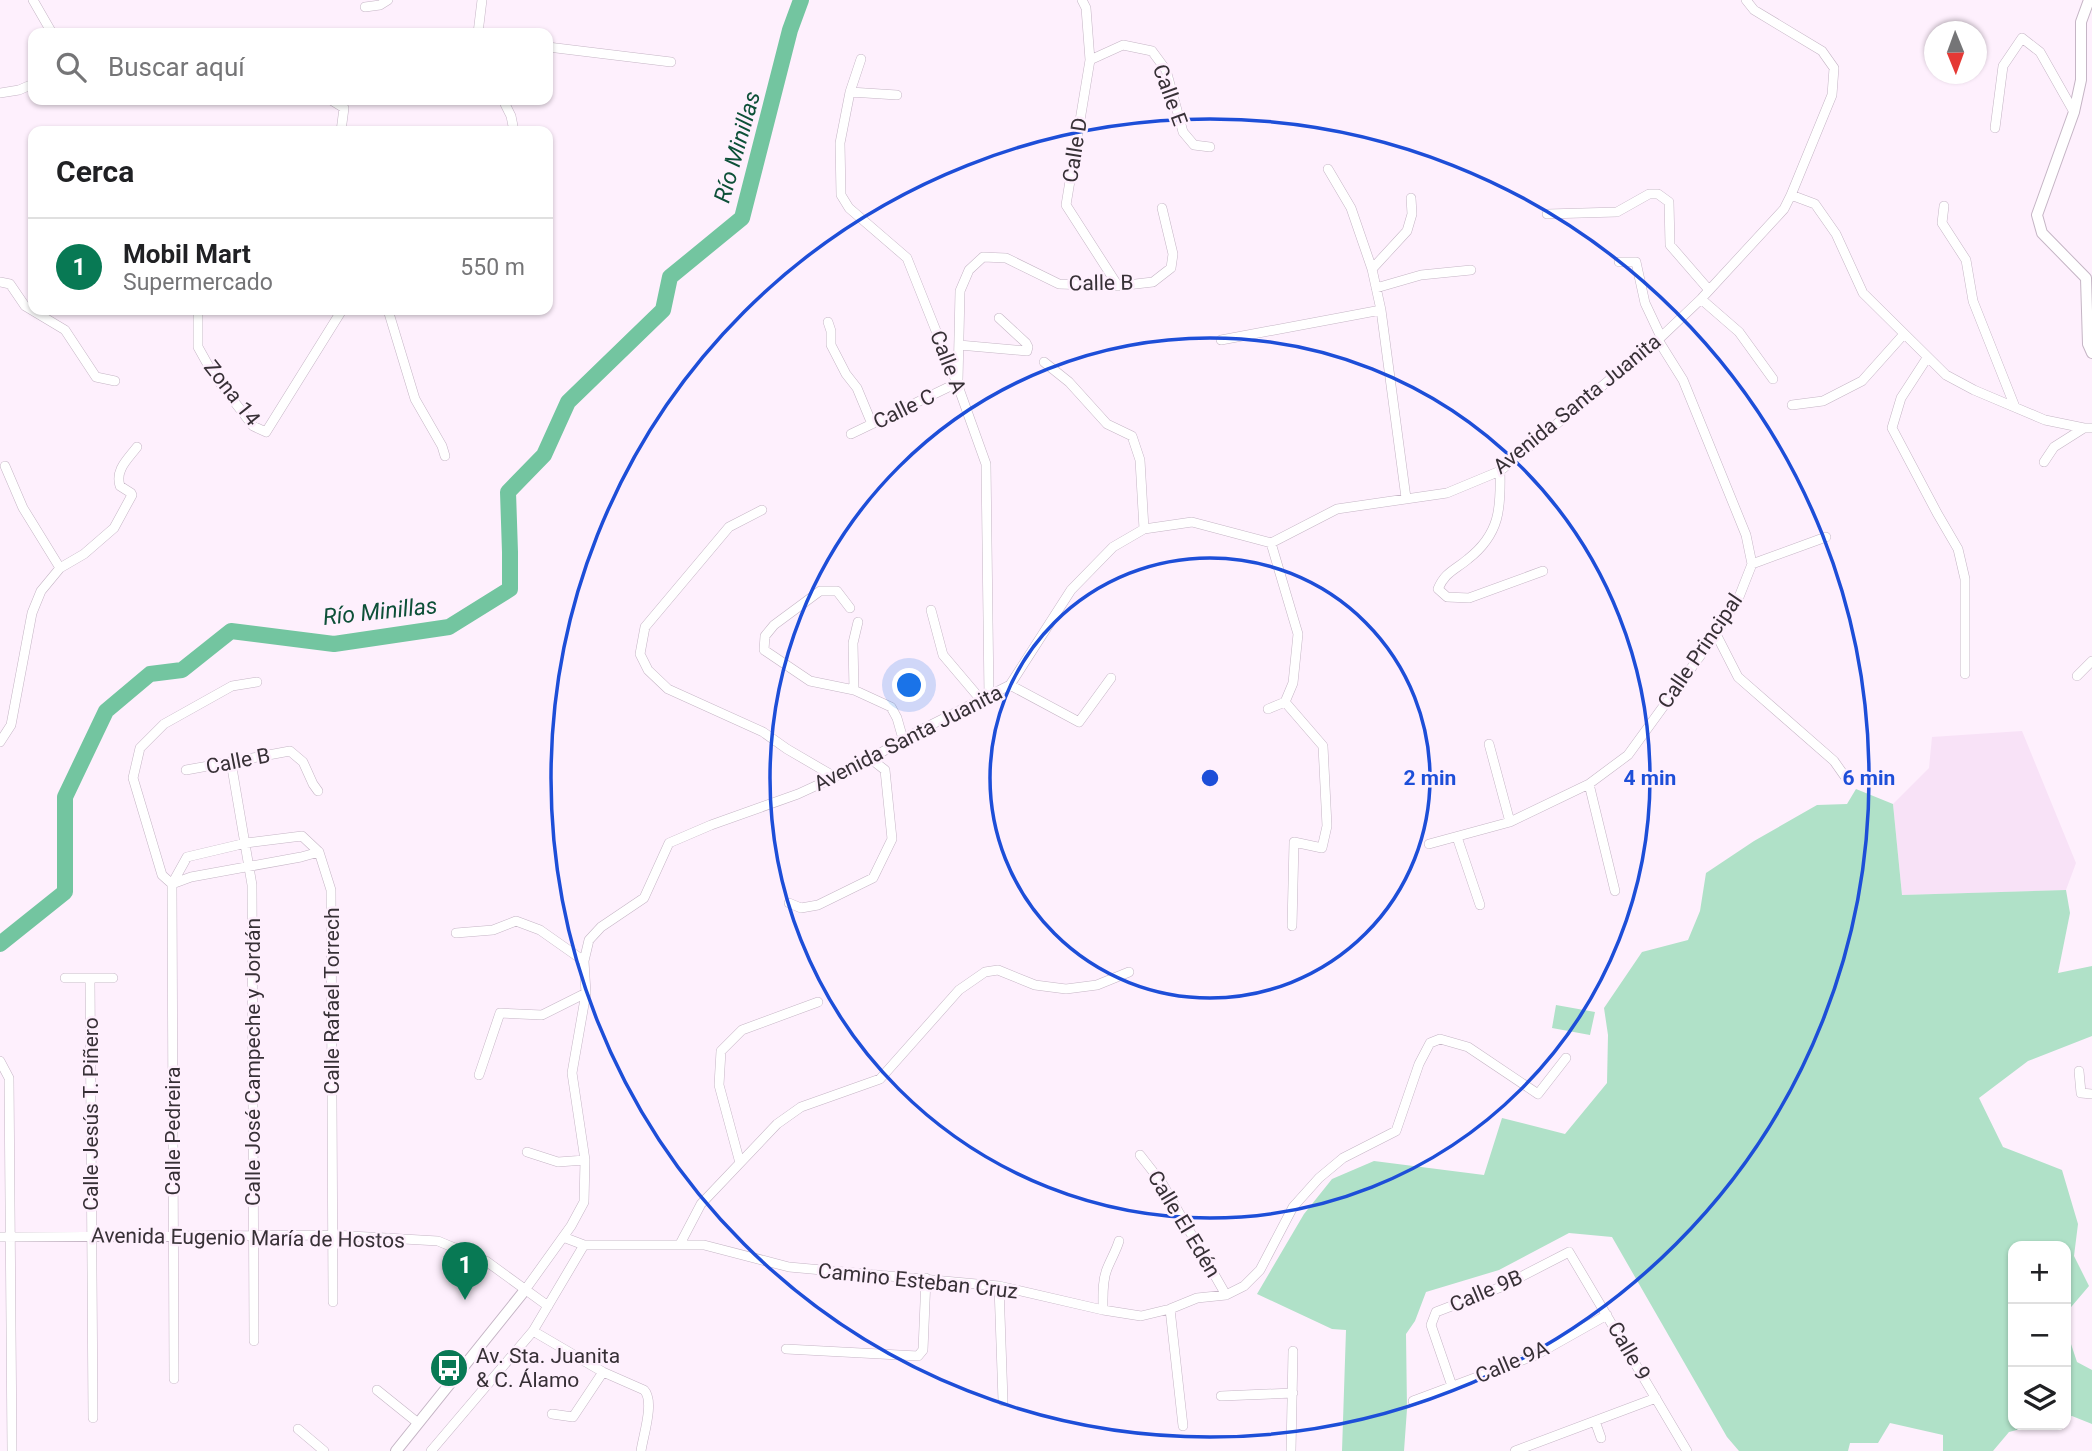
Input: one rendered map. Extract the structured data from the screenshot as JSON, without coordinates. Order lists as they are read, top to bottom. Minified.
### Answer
{"streets":{"street":["Calle E","Calle D","Calle B","Calle A","Zona 14","Avenida Santa Juanita","Calle C","Calle Principal","Calle Rafael Torrech","Calle José Campeche y Jordán","Calle Jesús T. Piñero","Calle Pedreira","Calle El Edén","Avenida Eugenio María de Hostos","Camino Esteban Cruz","Calle 9B","Calle 9","Calle 9A"]},"crossings":[["Calle E","Calle D"],["Calle D","Calle B"],["Calle B","Calle A"],["Calle B","Calle C"],["Calle A","Avenida Santa Juanita"],["Calle A","Calle C"],["Avenida Santa Juanita","Avenida Eugenio María de Hostos"],["Avenida Santa Juanita","Camino Esteban Cruz"],["Calle Rafael Torrech","Avenida Eugenio María de Hostos"],["Calle José Campeche y Jordán","Avenida Eugenio María de Hostos"],["Calle Jesús T. Piñero","Avenida Eugenio María de Hostos"],["Calle Pedreira","Avenida Eugenio María de Hostos"],["Calle El Edén","Camino Esteban Cruz"],["Calle 9B","Calle 9"],["Calle 9B","Calle 9A"],["Calle 9","Calle 9A"]],"water":["Río Minillas"],"places":{"bus stop":["Av. Sta. Juanita & C. Álamo"]},"north":"bottom","page":{"search":"Buscar aquí","heading":"Cerca","list":[{"mark":"1","name":"Mobil Mart","note":"Supermercado","value":"550 m"}],"map_buttons":["+","−"],"pins":"1"},"rings":["2 min","4 min","6 min"]}
